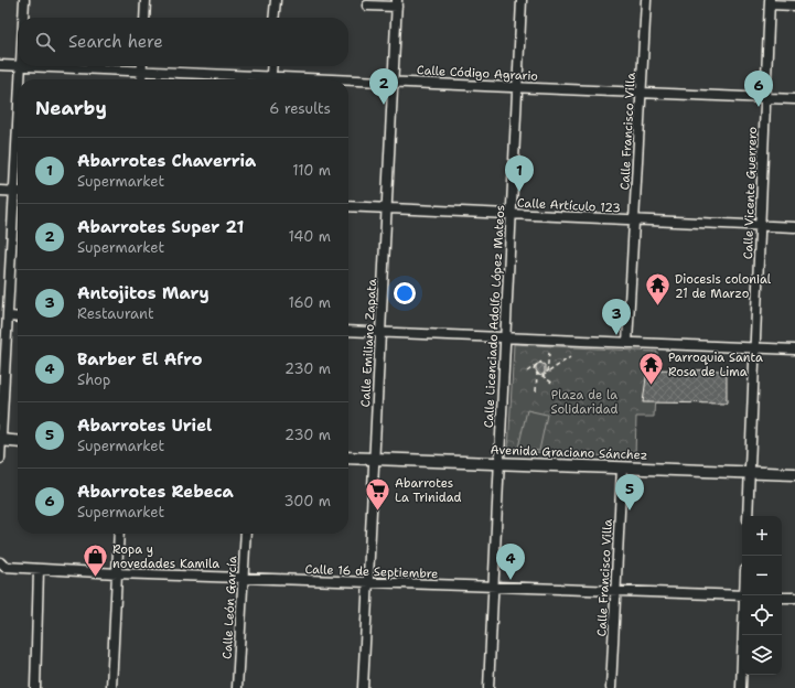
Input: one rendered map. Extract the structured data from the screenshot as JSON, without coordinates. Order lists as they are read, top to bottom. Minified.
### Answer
{"streets":{"street":["Calle Código Agrario","Calle Francisco Villa","Calle Vicente Guerrero","Calle Artículo 123","Calle Licenciado Adolfo López Mateos","Calle Emiliano Zapata","Avenida Graciano Sánchez","Calle 16 de Septiembre","Calle León García"]},"crossings":[["Calle Código Agrario","Calle Francisco Villa"],["Calle Código Agrario","Calle Vicente Guerrero"],["Calle Código Agrario","Calle Licenciado Adolfo López Mateos"],["Calle Código Agrario","Calle Emiliano Zapata"],["Calle Francisco Villa","Calle Artículo 123"],["Calle Francisco Villa","Avenida Graciano Sánchez"],["Calle Francisco Villa","Calle 16 de Septiembre"],["Calle Vicente Guerrero","Calle Artículo 123"],["Calle Vicente Guerrero","Avenida Graciano Sánchez"],["Calle Artículo 123","Calle Licenciado Adolfo López Mateos"],["Calle Artículo 123","Calle Emiliano Zapata"],["Calle Licenciado Adolfo López Mateos","Avenida Graciano Sánchez"],["Calle Licenciado Adolfo López Mateos","Calle 16 de Septiembre"],["Calle Emiliano Zapata","Avenida Graciano Sánchez"],["Calle Emiliano Zapata","Calle 16 de Septiembre"],["Calle 16 de Septiembre","Calle León García"]],"parks":["Plaza de la Solidaridad"],"places":{"temple":["Diocesis colonial 21 de Marzo","Parroquia Santa Rosa de Lima"],"supermarket":["Abarrotes La Trinidad"],"shop":["Ropa y novedades Kamila"]},"page":{"search":"Search here","pins":["2","6","1","3","5","4"],"heading":["Nearby","6 results"],"list":[{"mark":"1","name":"Abarrotes Chaverria","note":"Supermarket","value":"110 m"},{"mark":"2","name":"Abarrotes Super 21","note":"Supermarket","value":"140 m"},{"mark":"3","name":"Antojitos Mary","note":"Restaurant","value":"160 m"},{"mark":"4","name":"Barber El Afro","note":"Shop","value":"230 m"},{"mark":"5","name":"Abarrotes Uriel","note":"Supermarket","value":"230 m"},{"mark":"6","name":"Abarrotes Rebeca","note":"Supermarket","value":"300 m"}],"map_buttons":["+","−"]}}
